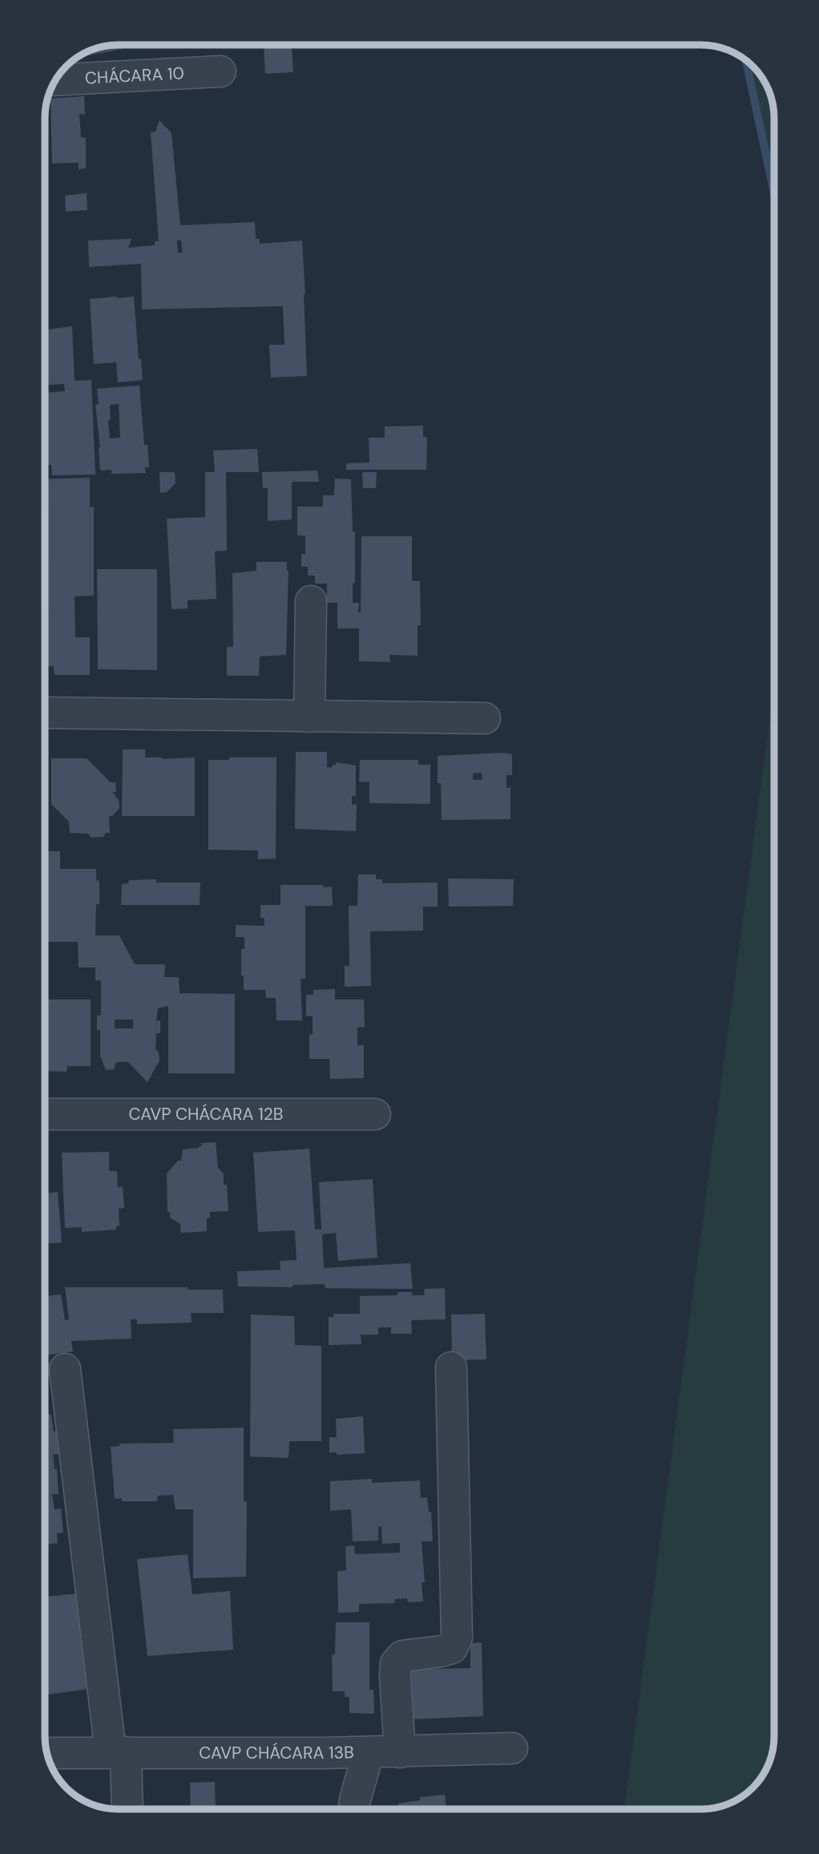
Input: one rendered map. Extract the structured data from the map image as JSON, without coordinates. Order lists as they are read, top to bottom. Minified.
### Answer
{"streets":{"street":["CHÁCARA 10","CAVP CHÁCARA 12B","CAVP CHÁCARA 13B"]}}
